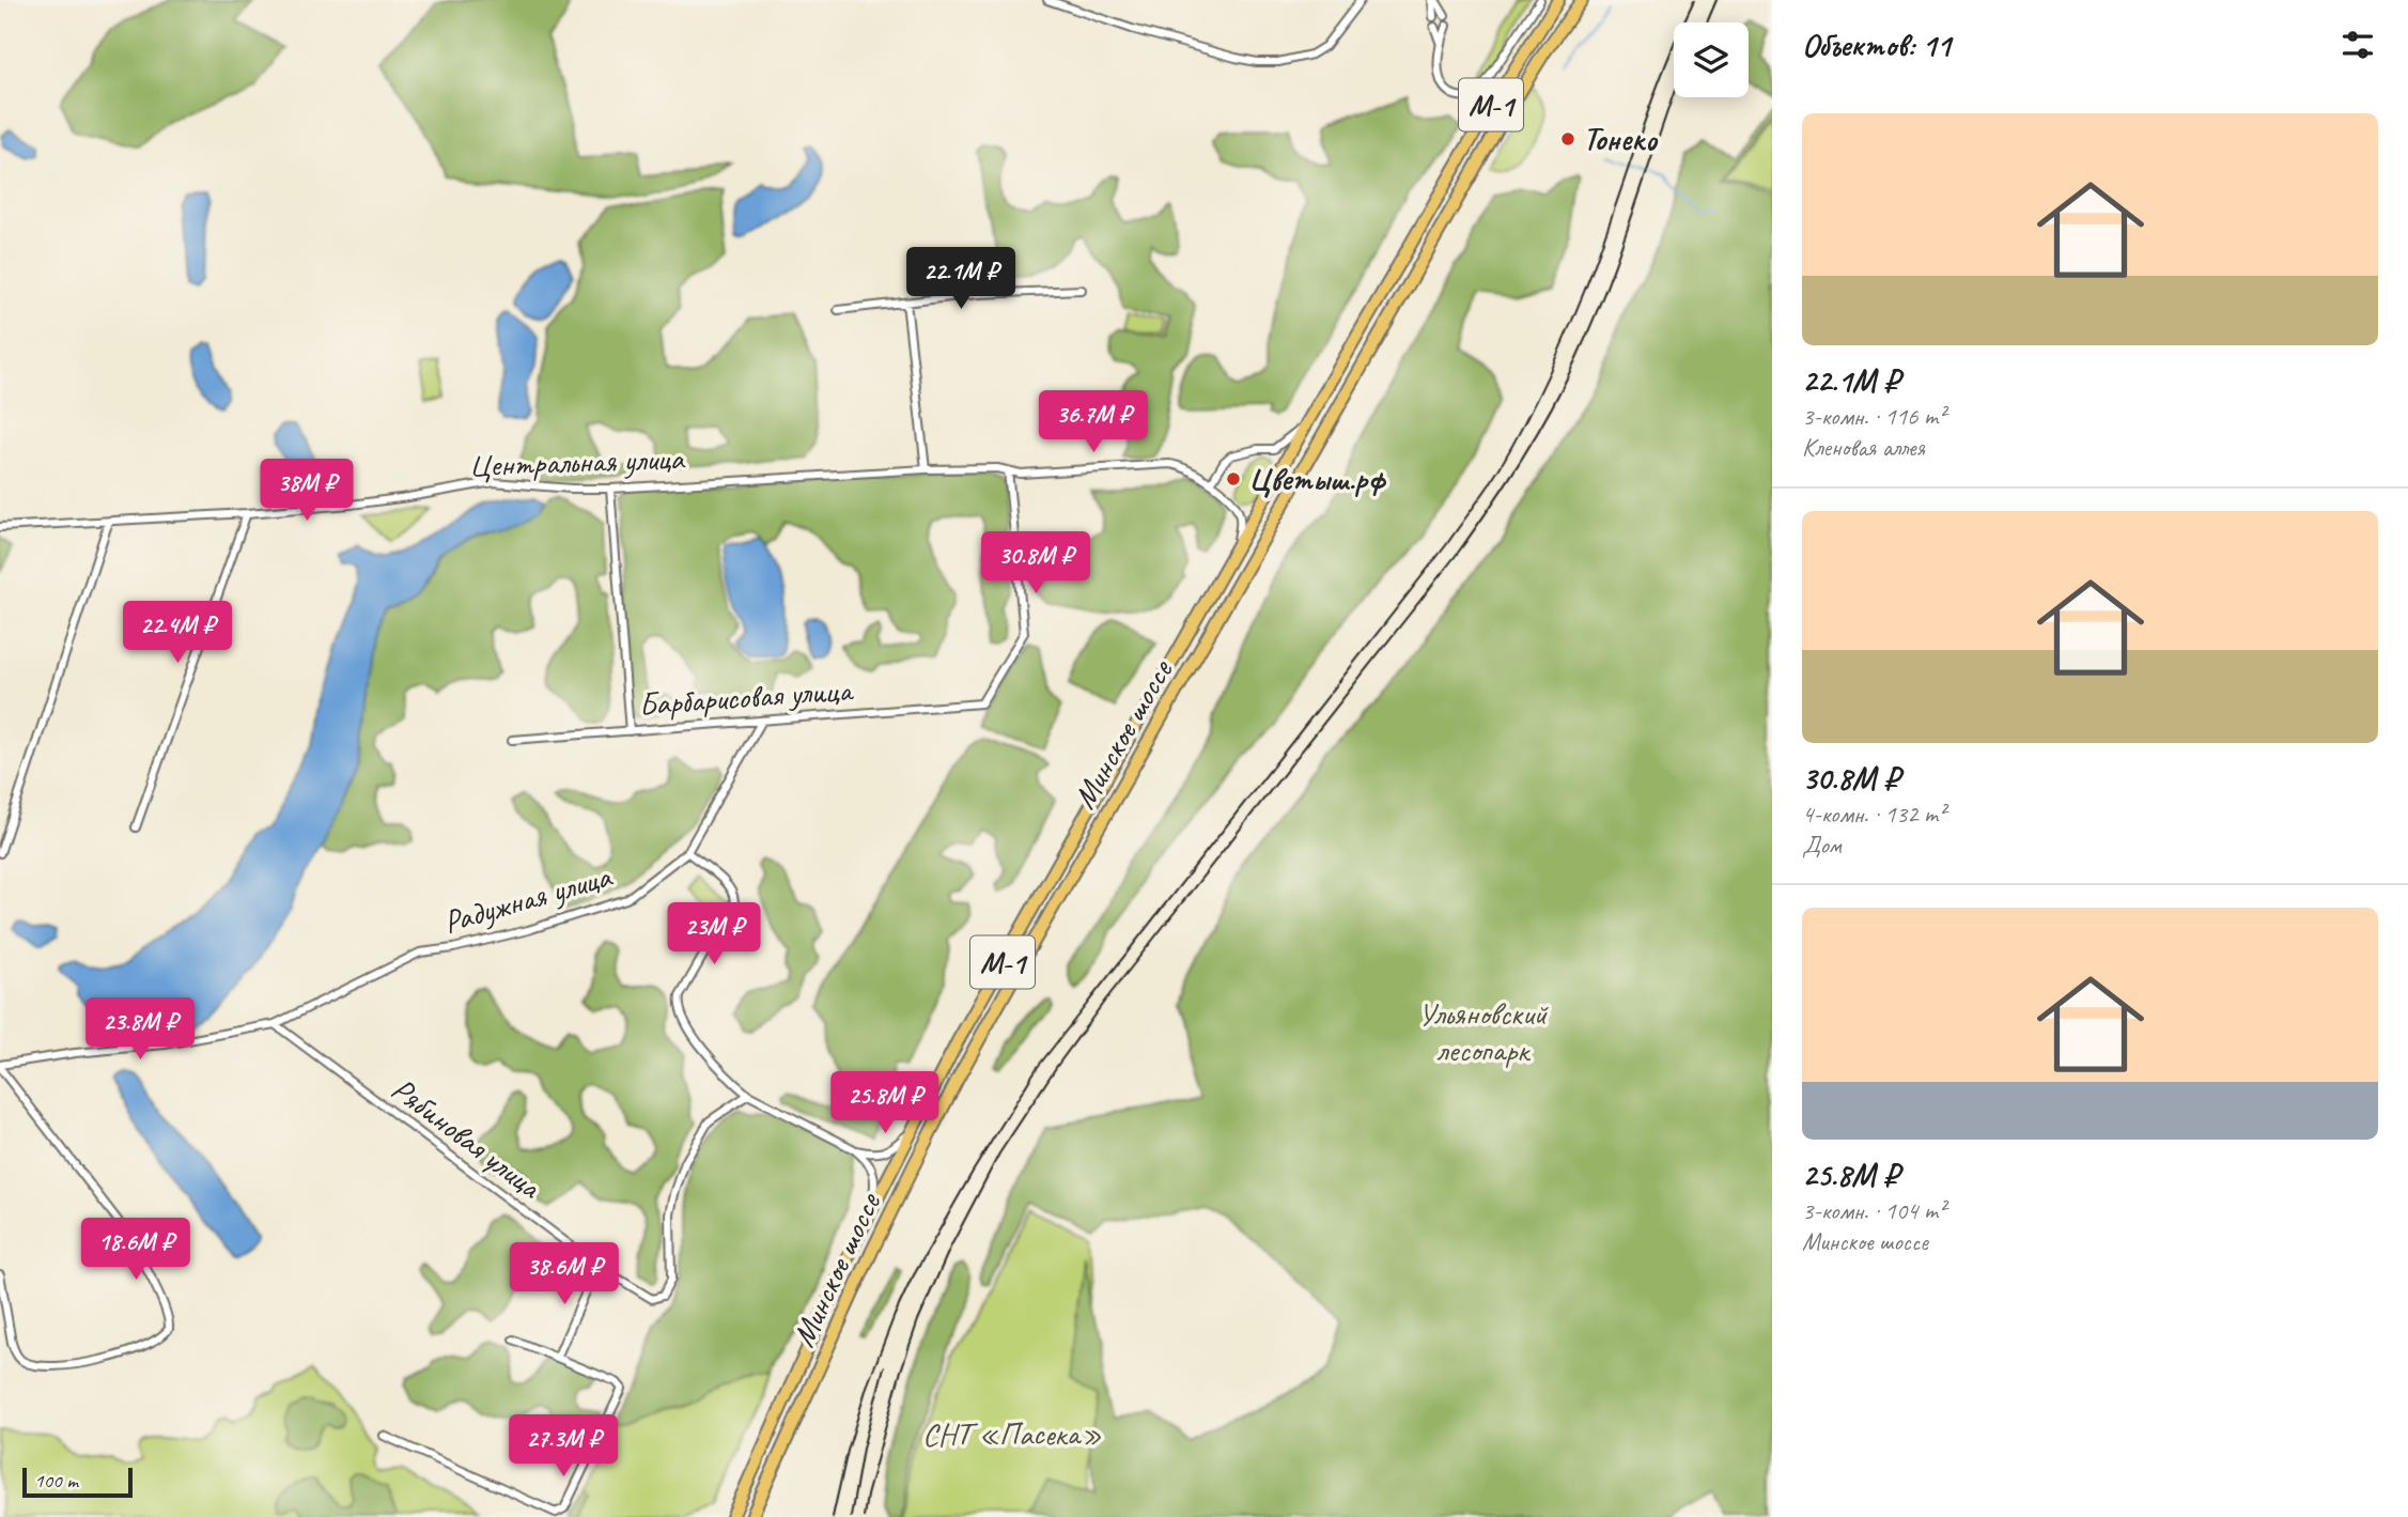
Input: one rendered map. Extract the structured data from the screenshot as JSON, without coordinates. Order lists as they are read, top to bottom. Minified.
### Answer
{"streets":{"highway":["М-1","Минское шоссе"],"street":["Центральная улица","Барбарисовая улица","Радужная улица","Рябиновая улица"]},"crossings":[["Центральная улица","Барбарисовая улица"],["Барбарисовая улица","Радужная улица"],["Радужная улица","Рябиновая улица"]],"parks":["Ульяновский лесопарк","СНТ «Пасека»"],"places":["Тонеко","Цветыш.рф"],"scale_bar":"100 m","page":{"heading":"Объектов: 11","list":[{"name":"22.1M ₽","note":"3-комн. · 116 m² · Кленовая аллея"},{"name":"30.8M ₽","note":"4-комн. · 132 m² · Дом"},{"name":"25.8M ₽","note":"3-комн. · 104 m² · Минское шоссе"}],"price":["22.1M ₽","36.7M ₽","38M ₽","30.8M ₽","22.4M ₽","23M ₽","23.8M ₽","25.8M ₽","18.6M ₽","38.6M ₽","27.3M ₽"],"scale":"100 m"}}
